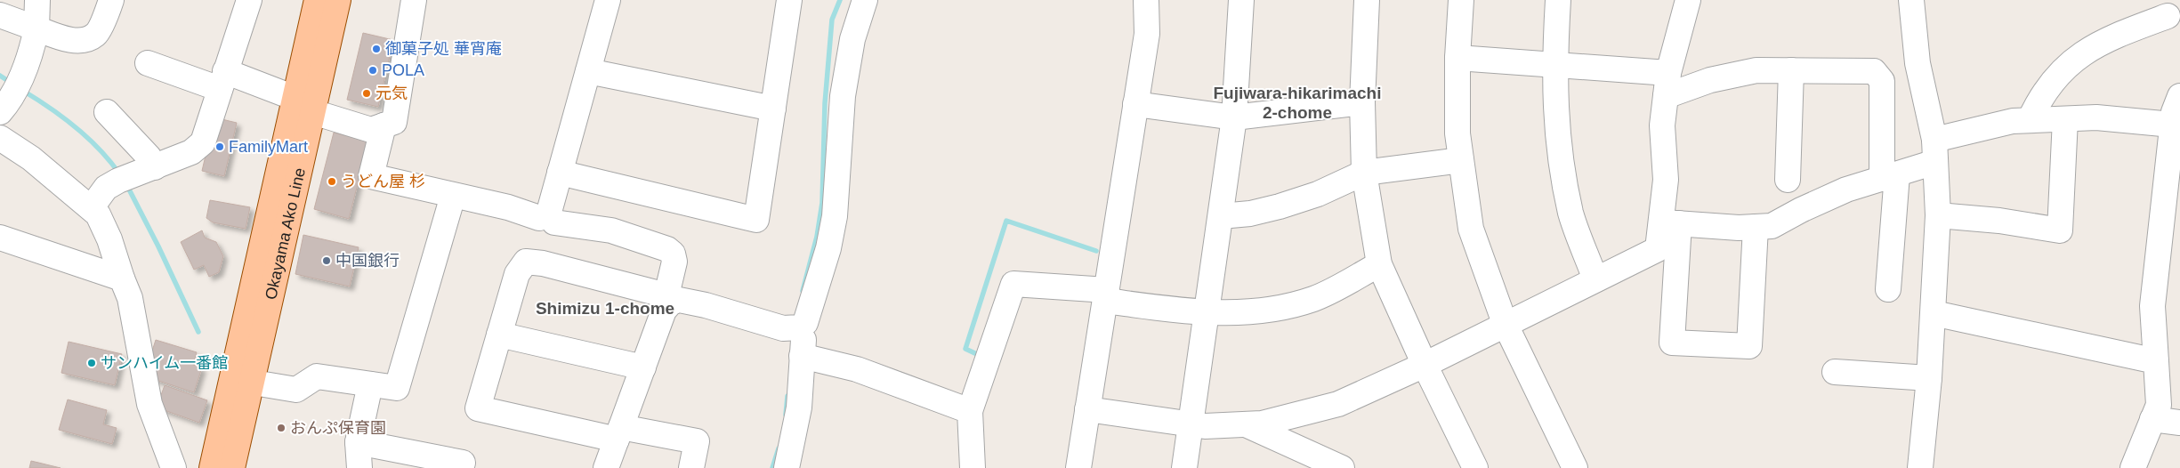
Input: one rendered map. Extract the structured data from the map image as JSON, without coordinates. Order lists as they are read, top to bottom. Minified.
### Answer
{"streets":{"main road":["Okayama Ako Line"]},"districts":["Fujiwara-hikarimachi 2-chome","Shimizu 1-chome"],"places":["御菓子処 華宵庵","POLA","元気","FamilyMart","うどん屋 杉","中国銀行","サンハイム一番館","おんぷ保育園"]}
